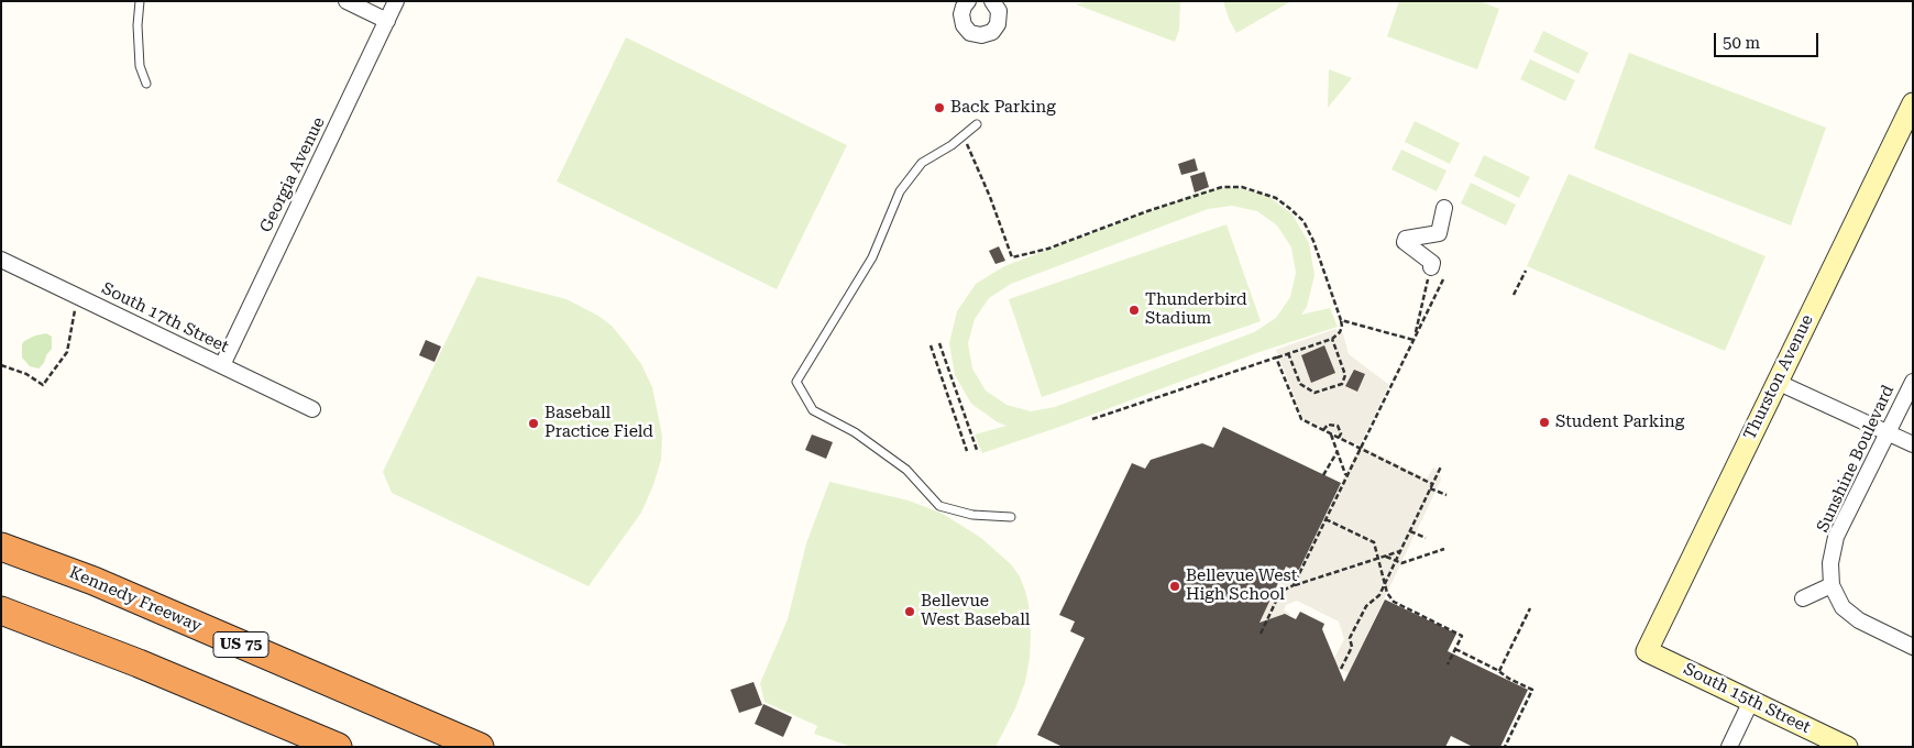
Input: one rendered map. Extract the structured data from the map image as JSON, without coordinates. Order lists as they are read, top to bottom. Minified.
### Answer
{"streets":{"highway":["Kennedy Freeway","US 75"],"street":["Georgia Avenue","South 17th Street","Thurston Avenue","Sunshine Boulevard","South 15th Street"]},"crossings":[["Georgia Avenue","South 17th Street"],["Thurston Avenue","South 15th Street"]],"places":["Back Parking","Thunderbird Stadium","Student Parking","Baseball Practice Field","Bellevue West High School","Bellevue West Baseball"],"scale_bar":"50 m"}
